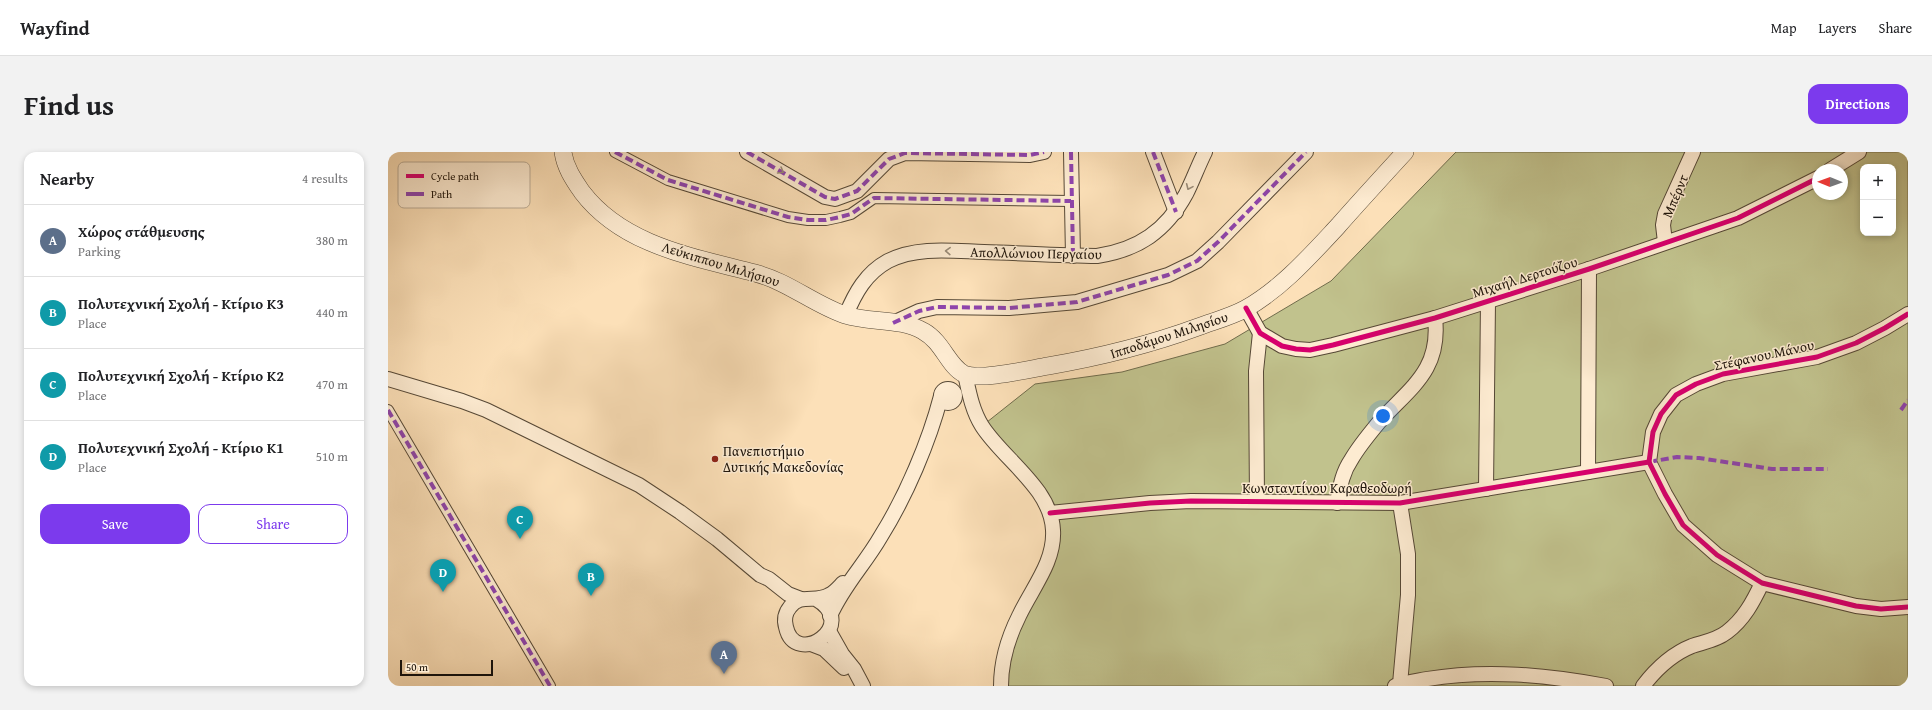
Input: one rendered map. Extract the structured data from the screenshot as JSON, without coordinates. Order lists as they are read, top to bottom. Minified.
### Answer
{"streets":{"street":["Μπέρντ","Απολλώνιου Περγαίου","Λεύκιππου Μιλήσιου","Μιχαήλ Δερτούζου","Ιπποδάμου Μιλησίου","Στέφανου Μάνου","Κωνσταντίνου Καραθεοδωρή"]},"crossings":[["Μπέρντ","Μιχαήλ Δερτούζου"],["Απολλώνιου Περγαίου","Λεύκιππου Μιλήσιου"],["Λεύκιππου Μιλήσιου","Ιπποδάμου Μιλησίου"],["Στέφανου Μάνου","Κωνσταντίνου Καραθεοδωρή"]],"places":["Πανεπιστήμιο Δυτικής Μακεδονίας"],"legend":["Cycle path","Path"],"scale_bar":"50 m","north":"left","page":{"header":"Wayfind","nav":["Map","Layers","Share"],"title":"Find us","buttons":["Directions",["Save","Share"]],"heading":["Nearby","4 results"],"map_buttons":["+","−"],"list":[{"mark":"A","name":"Χώρος στάθμευσης","note":"Parking","value":"380 m"},{"mark":"B","name":"Πολυτεχνική Σχολή - Κτίριο Κ3","note":"Place","value":"440 m"},{"mark":"C","name":"Πολυτεχνική Σχολή - Κτίριο Κ2","note":"Place","value":"470 m"},{"mark":"D","name":"Πολυτεχνική Σχολή - Κτίριο Κ1","note":"Place","value":"510 m"}],"pins":["C","D","B","A"],"scale":"50 m"}}
